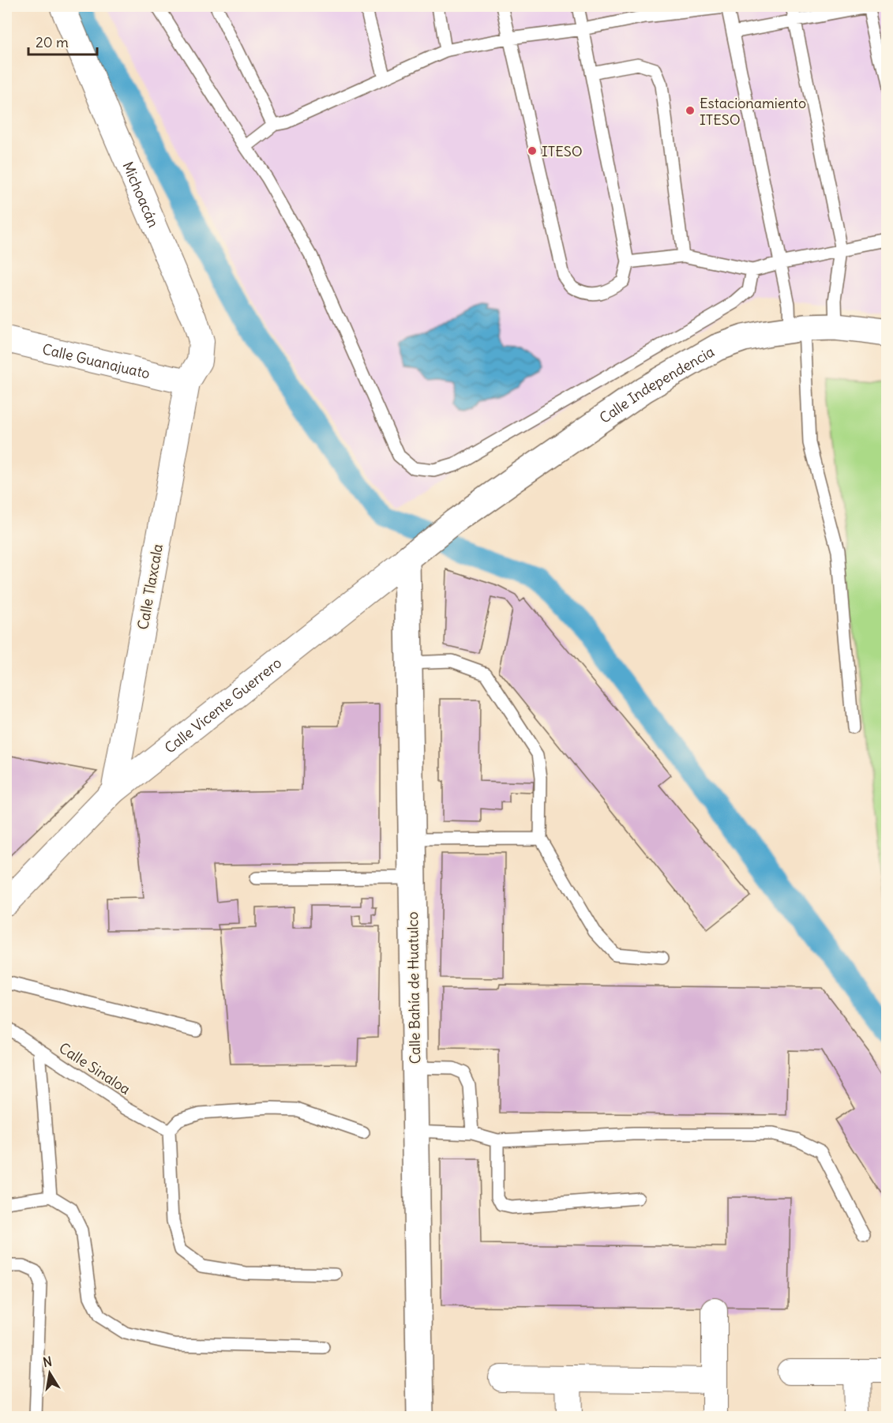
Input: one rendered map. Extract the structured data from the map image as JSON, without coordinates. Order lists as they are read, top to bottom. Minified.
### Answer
{"streets":{"street":["Michoacán","Calle Guanajuato","Calle Independencia","Calle Tlaxcala","Calle Vicente Guerrero","Calle Bahía de Huatulco"],"lane":["Calle Sinaloa"]},"crossings":[["Michoacán","Calle Guanajuato"],["Michoacán","Calle Tlaxcala"],["Calle Guanajuato","Calle Tlaxcala"],["Calle Independencia","Calle Vicente Guerrero"],["Calle Tlaxcala","Calle Vicente Guerrero"],["Calle Vicente Guerrero","Calle Bahía de Huatulco"]],"places":["Estacionamiento ITESO","ITESO"],"scale_bar":"20 m","north":"top"}
